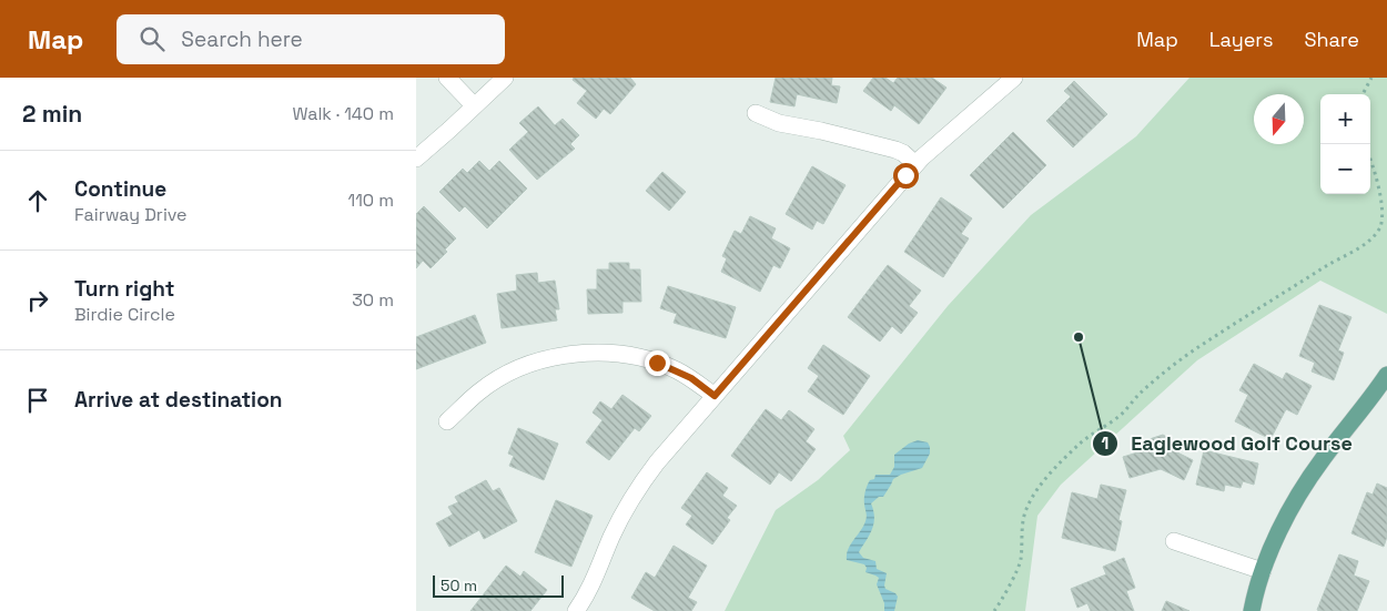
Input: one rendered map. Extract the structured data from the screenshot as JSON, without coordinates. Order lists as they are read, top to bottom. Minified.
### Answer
{"places":["Eaglewood Golf Course"],"scale_bar":"50 m","north":"bottom","page":{"header":"Map","search":"Search here","nav":["Map","Layers","Share"],"heading":["2 min","Walk · 140 m"],"map_buttons":["+","−"],"list":[["Continue","Fairway Drive","110 m"],["Turn right","Birdie Circle","30 m"],"Arrive at destination"],"scale":"50 m"}}
